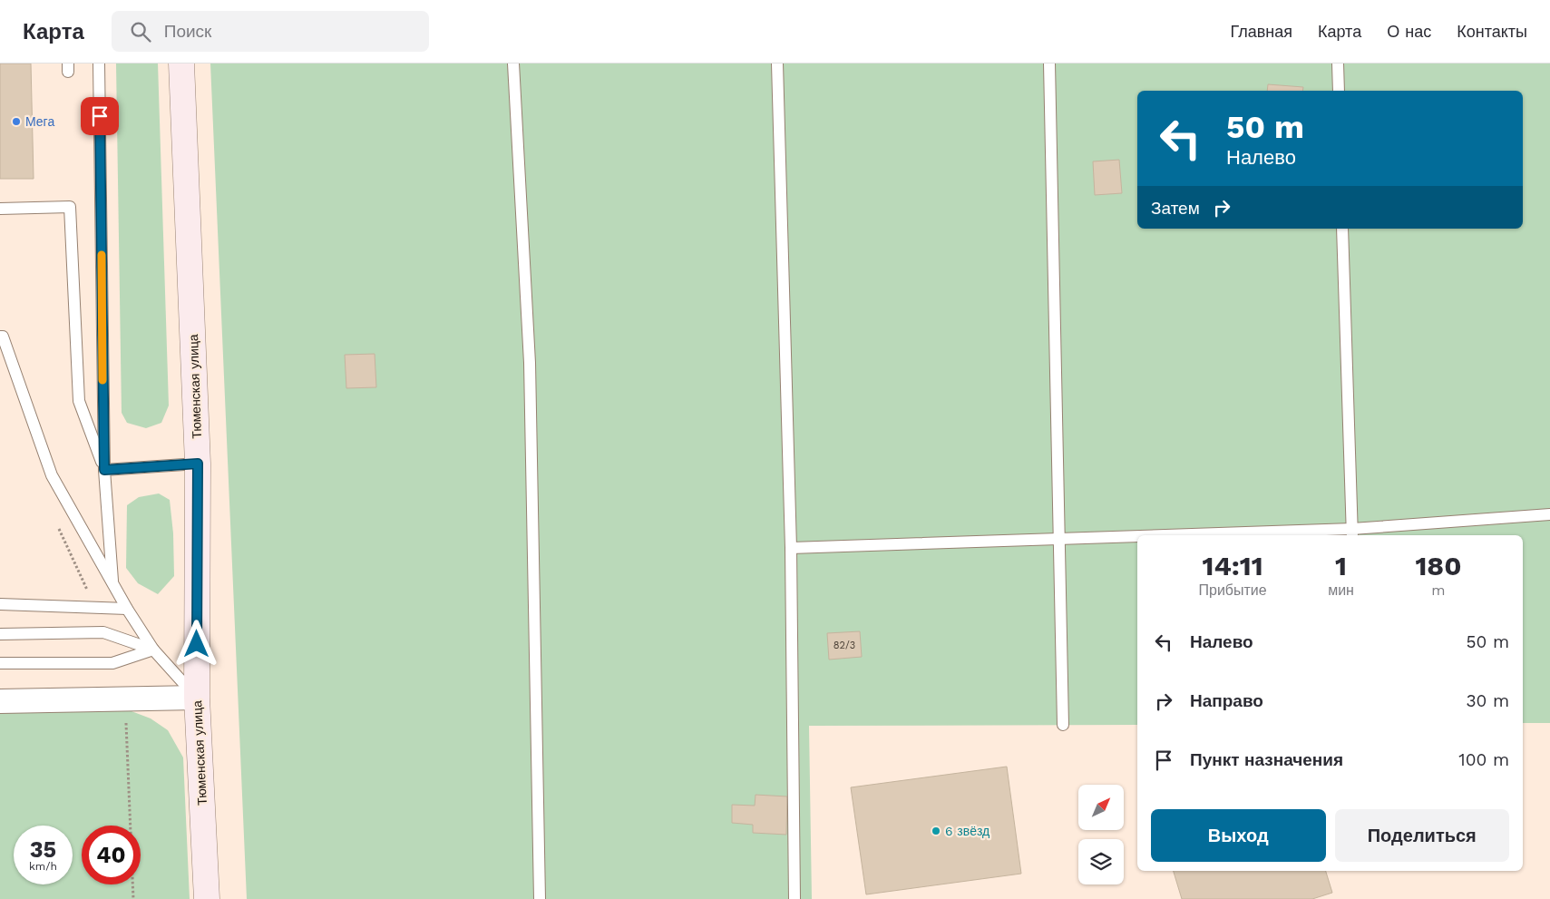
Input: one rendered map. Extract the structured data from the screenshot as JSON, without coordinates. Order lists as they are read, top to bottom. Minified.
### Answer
{"streets":{"street":["Тюменская улица"]},"places":["Мега","6 звёзд"],"house_numbers":["82/3"],"north":"top right","page":{"header":"Карта","search":"Поиск","nav":["Главная","Карта","О нас","Контакты"],"turn":["50 m","Налево"],"then":"Затем","eta":["14:11","Прибытие","1","мин","180","m"],"list":[{"name":"Налево","value":"50 m"},{"name":"Направо","value":"30 m"},{"name":"Пункт назначения","value":"100 m"}],"buttons":["Выход","Поделиться"],"speed":"35 km/h","limit":"40"}}
